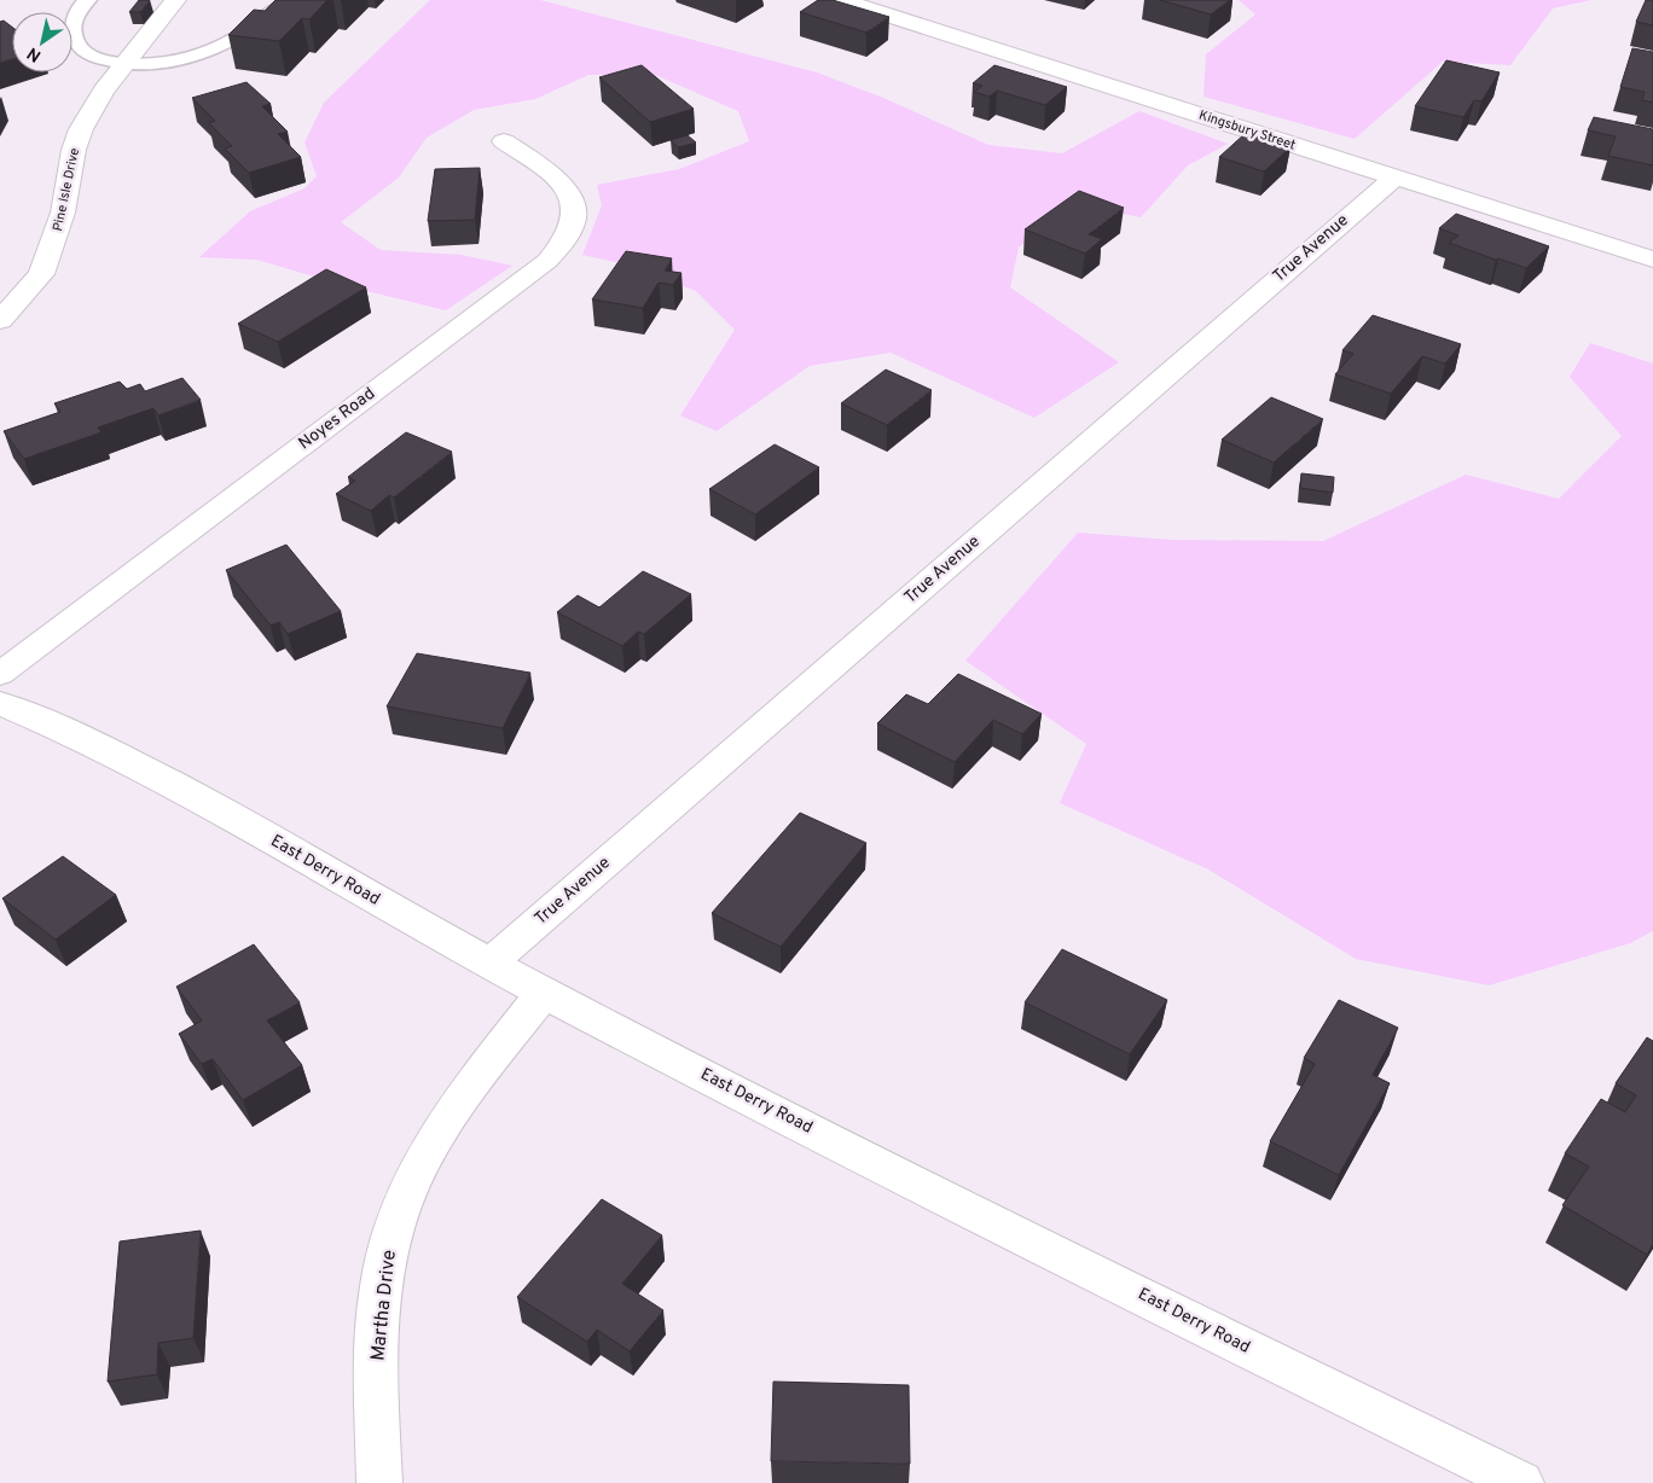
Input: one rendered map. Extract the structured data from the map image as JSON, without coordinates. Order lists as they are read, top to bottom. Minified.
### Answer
{"streets":{"street":["Kingsbury Street","Pine Isle Drive","True Avenue","Noyes Road","East Derry Road","Martha Drive"]},"crossings":[["Kingsbury Street","True Avenue"],["True Avenue","East Derry Road"],["East Derry Road","Martha Drive"]],"north":"bottom left"}
